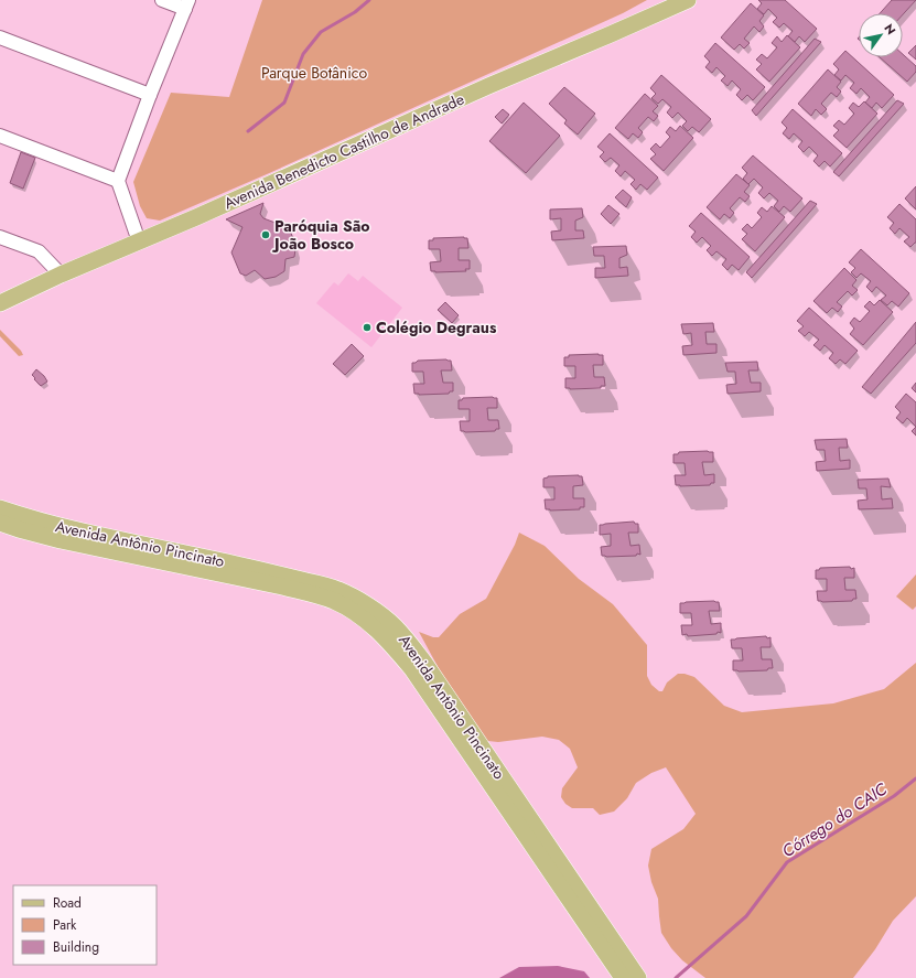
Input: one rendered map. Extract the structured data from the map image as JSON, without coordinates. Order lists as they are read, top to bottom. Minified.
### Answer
{"streets":{"main road":["Avenida Benedicto Castilho de Andrade","Avenida Antônio Pincinato"]},"water":["Córrego do CAIC"],"parks":["Parque Botânico"],"places":["Paróquia São João Bosco","Colégio Degraus"],"legend":["Road","Park","Building"],"north":"top right"}
